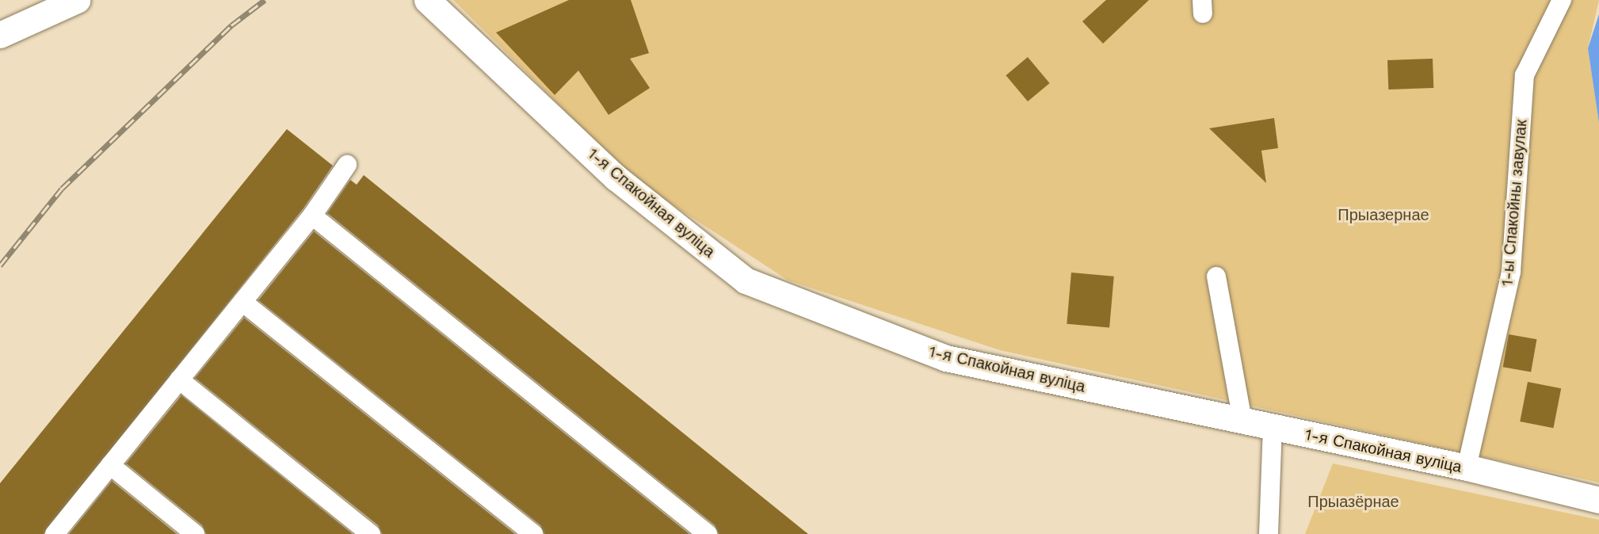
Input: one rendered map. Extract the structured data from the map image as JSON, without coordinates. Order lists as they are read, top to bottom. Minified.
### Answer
{"streets":{"street":["1-я Спакойная вуліца"],"lane":["1-ы Спакойны завулак"]},"crossings":[["1-я Спакойная вуліца","1-ы Спакойны завулак"]],"parks":["Прыазернае","Прыазёрнае"]}
